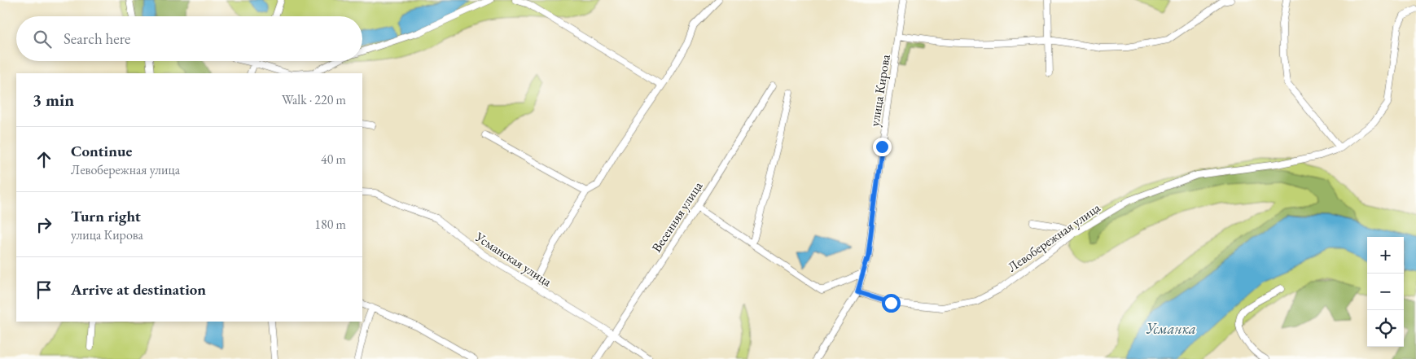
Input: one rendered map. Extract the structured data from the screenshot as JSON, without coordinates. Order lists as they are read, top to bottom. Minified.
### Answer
{"streets":{"street":["улица Кирова","Весенняя улица","Левобережная улица","Усманская улица"]},"crossings":[["улица Кирова","Левобережная улица"],["Весенняя улица","Усманская улица"]],"water":["Усманка"],"page":{"search":"Search here","heading":["3 min","Walk · 220 m"],"list":[["Continue","Левобережная улица","40 m"],["Turn right","улица Кирова","180 m"],"Arrive at destination"],"map_buttons":["+","−"]}}
